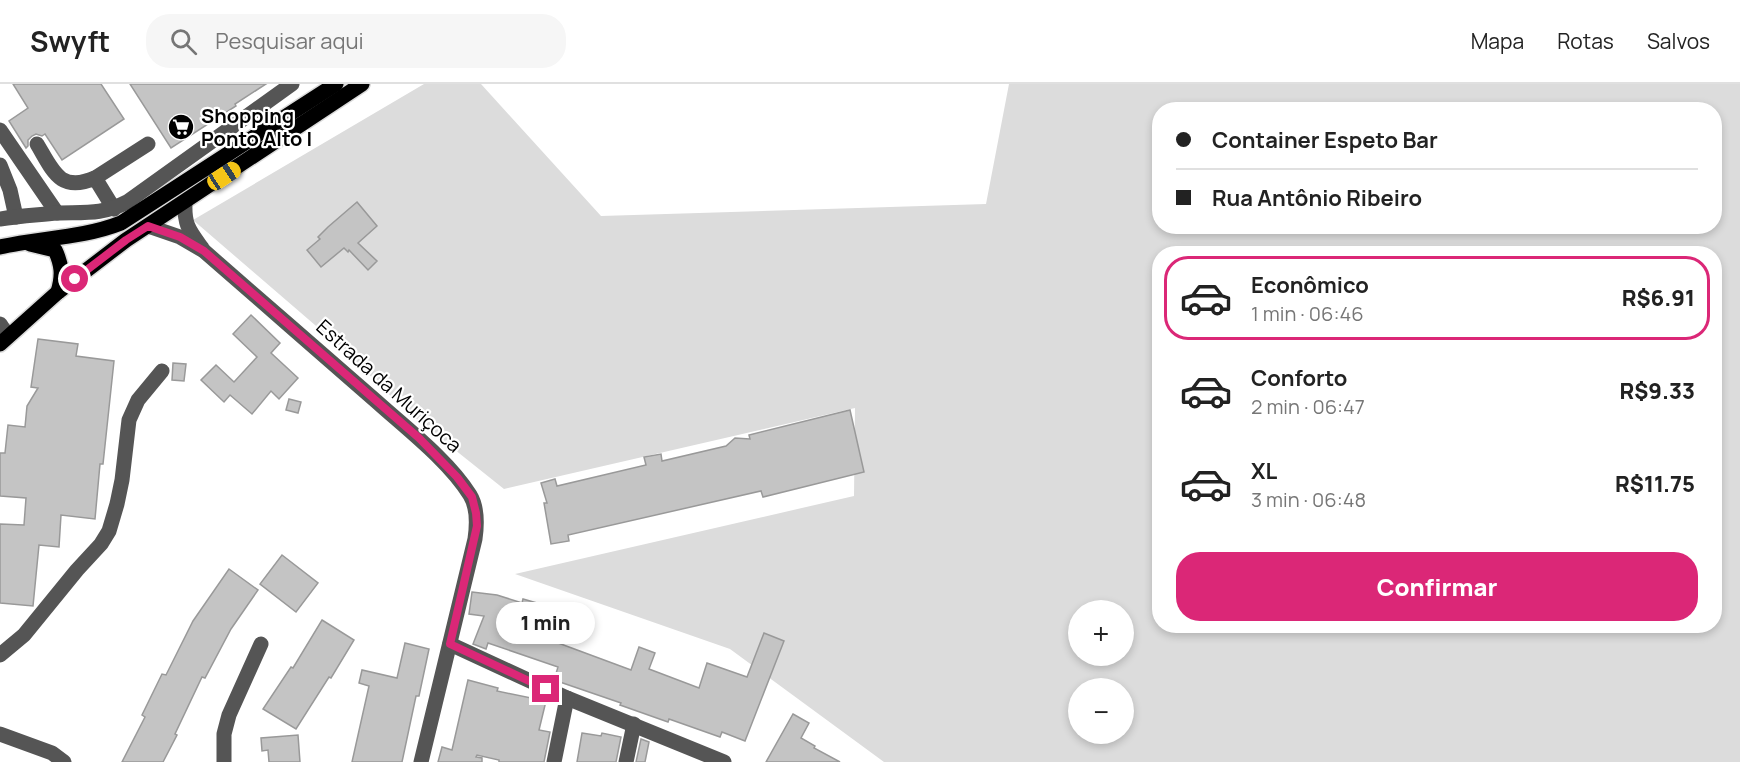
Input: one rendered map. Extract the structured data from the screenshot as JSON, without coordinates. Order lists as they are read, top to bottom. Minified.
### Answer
{"streets":{"street":["Estrada da Muriçoca"]},"places":{"supermarket":["Shopping Ponto Alto I"]},"page":{"header":"Swyft","search":"Pesquisar aqui","nav":["Mapa","Rotas","Salvos"],"banner":["Container Espeto Bar","Rua Antônio Ribeiro"],"list":[{"name":"Econômico","note":"1 min · 06:46","value":"R$6.91"},{"name":"Conforto","note":"2 min · 06:47","value":"R$9.33"},{"name":"XL","note":"3 min · 06:48","value":"R$11.75"}],"buttons":"Confirmar","map_buttons":["+","−"],"bubble":"1 min"}}
